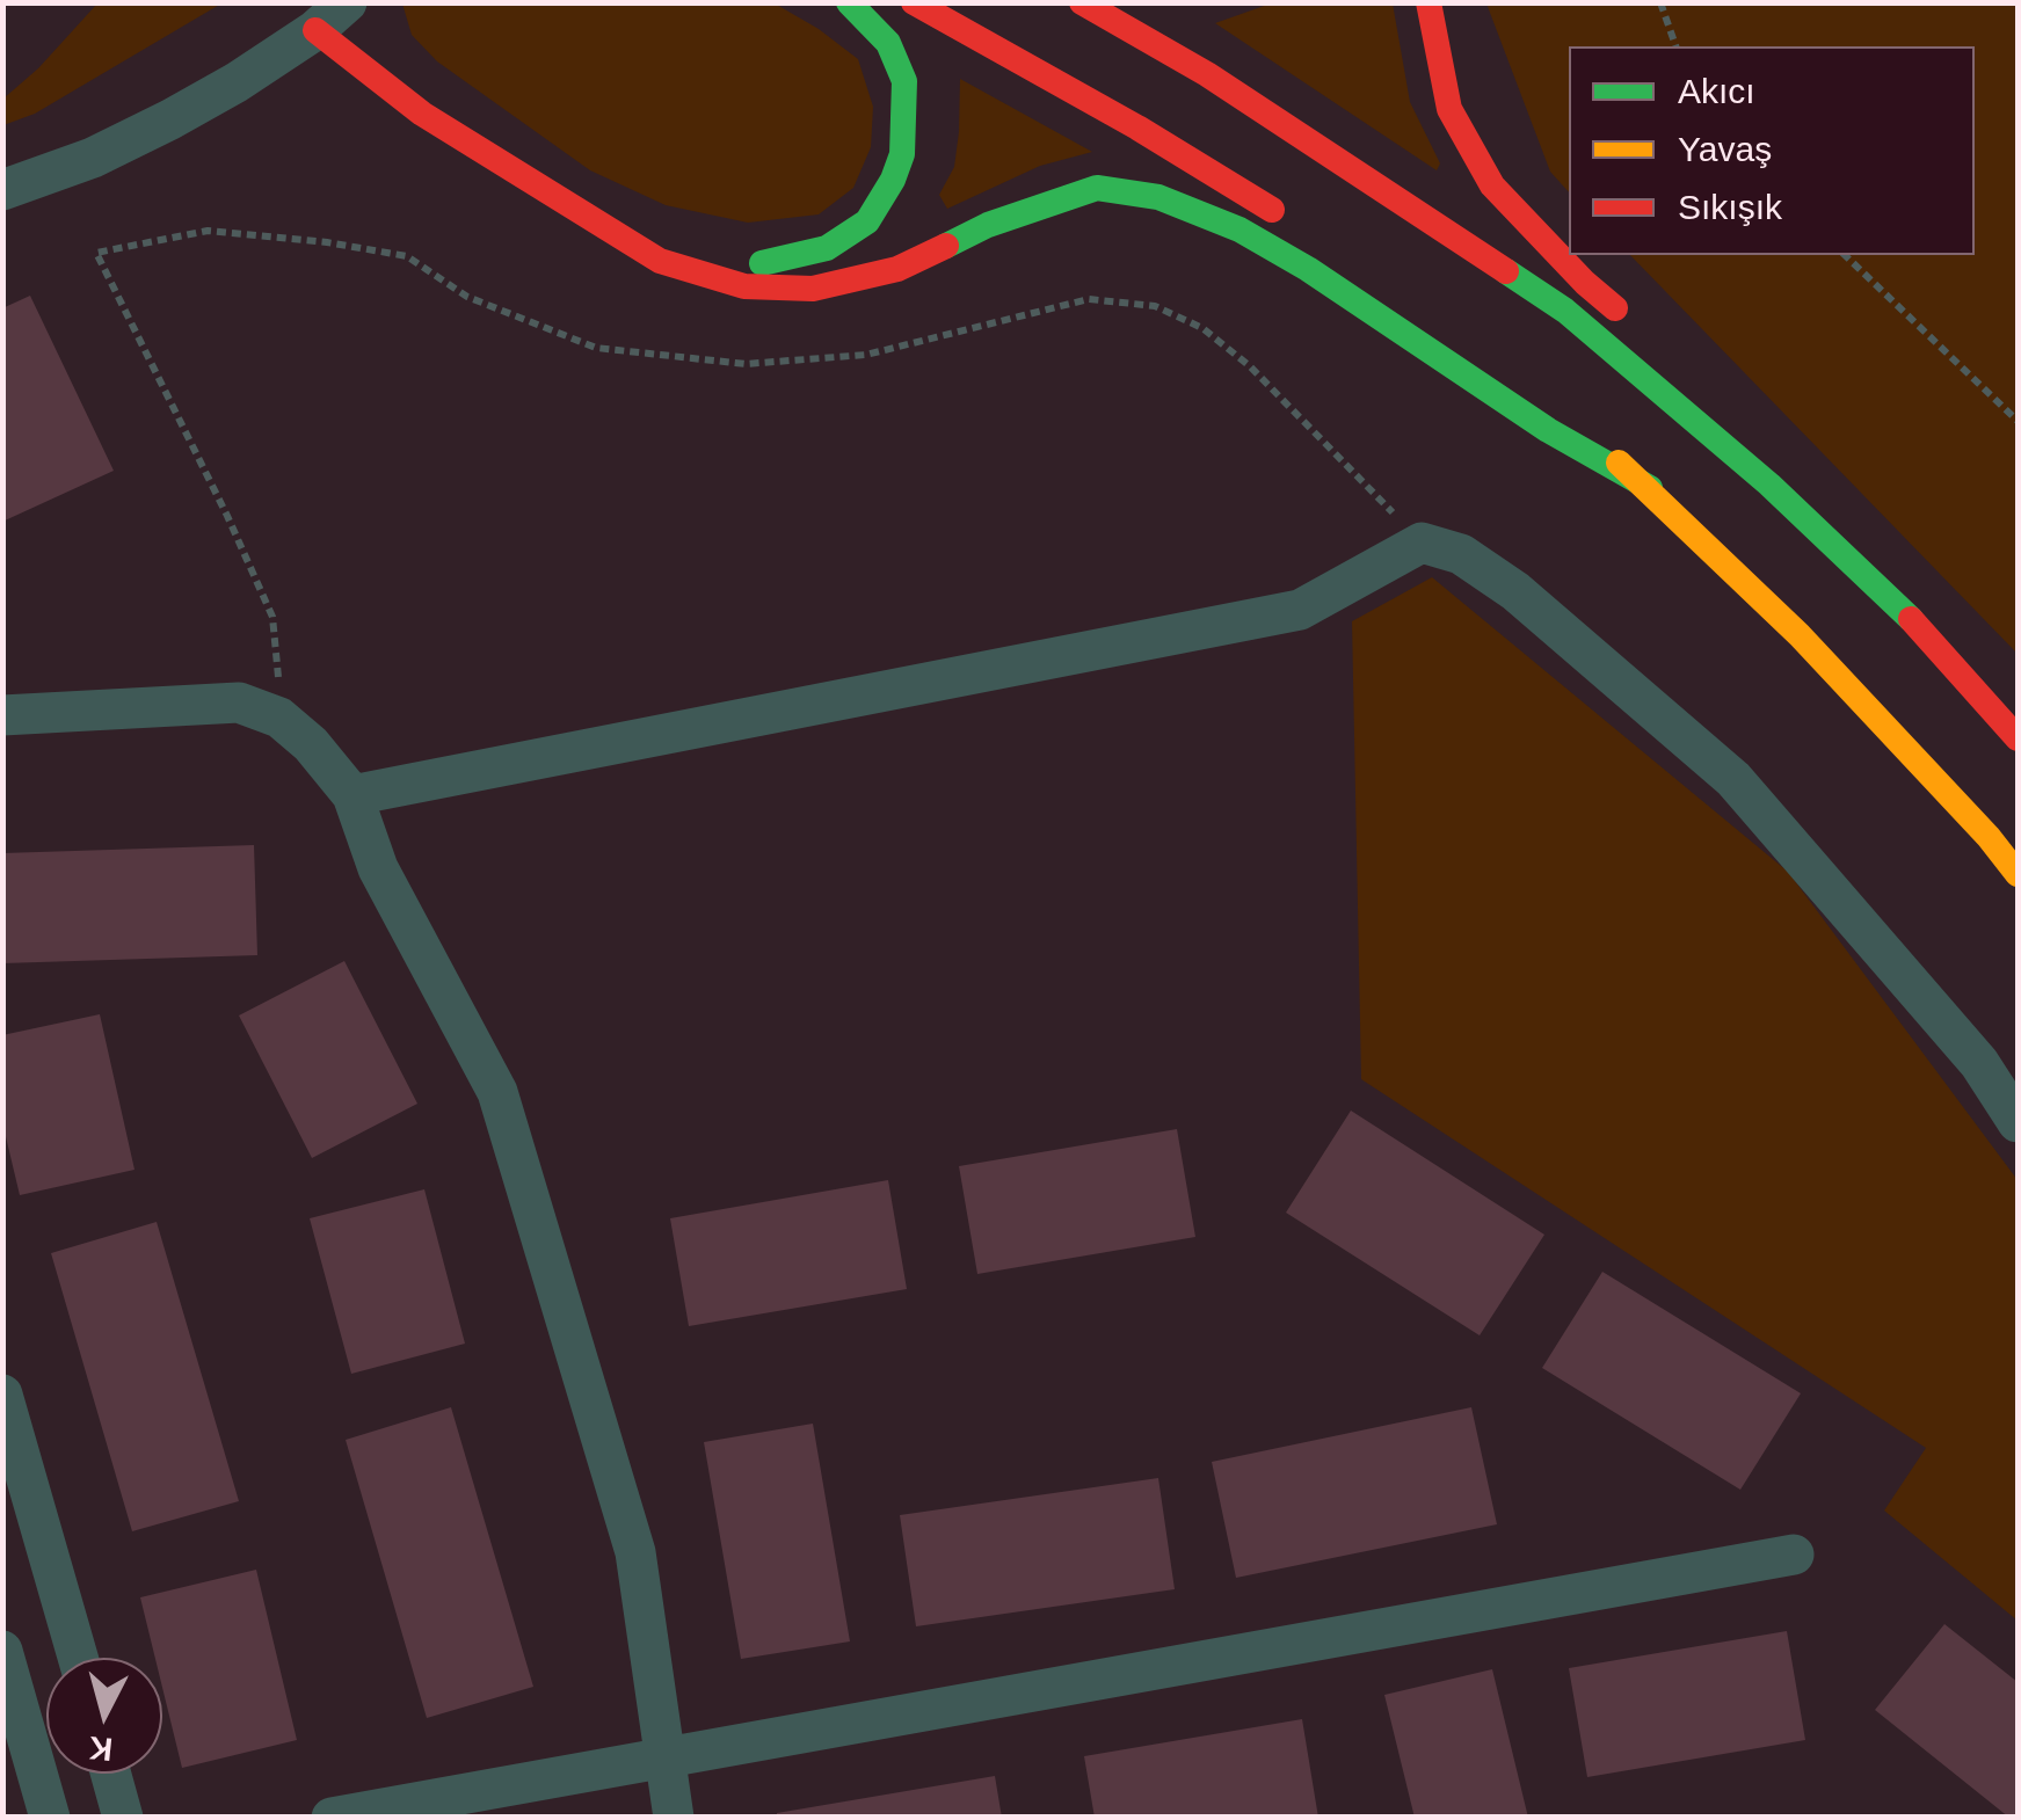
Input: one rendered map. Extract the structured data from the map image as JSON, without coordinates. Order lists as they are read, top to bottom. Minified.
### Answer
{"legend":["Akıcı","Yavaş","Sıkışık"],"north":"bottom"}
